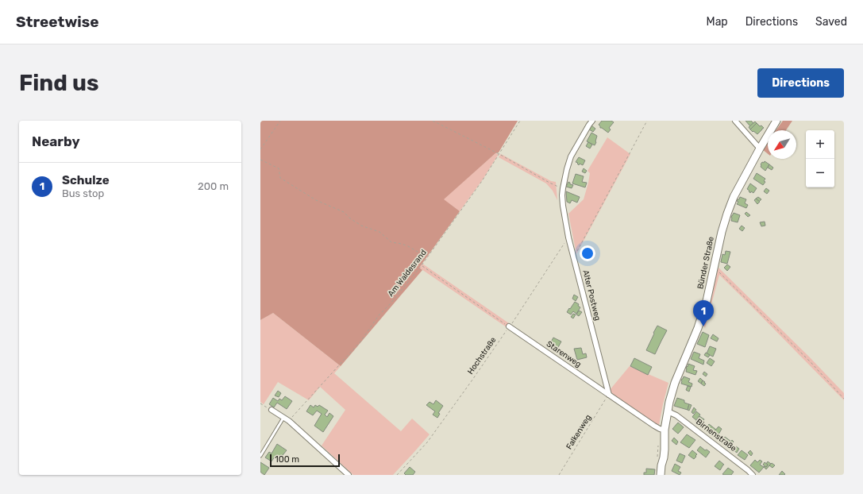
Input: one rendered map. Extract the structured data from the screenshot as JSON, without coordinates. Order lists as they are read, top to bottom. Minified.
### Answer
{"streets":{"main road":["Bünder Straße"],"street":["Alter Postweg","Starenweg","Birnenstraße"],"path":["Am Waldesrand","Hochstraße","Falkenweg"]},"crossings":[["Bünder Straße","Birnenstraße"],["Alter Postweg","Starenweg"],["Alter Postweg","Hochstraße"],["Alter Postweg","Falkenweg"],["Starenweg","Hochstraße"],["Starenweg","Falkenweg"]],"scale_bar":"100 m","north":"bottom left","page":{"header":"Streetwise","nav":["Map","Directions","Saved"],"buttons":"Directions","title":"Find us","heading":"Nearby","map_buttons":["+","−"],"list":[{"mark":"1","name":"Schulze","note":"Bus stop","value":"200 m"}],"pins":"1","scale":"100 m"}}
